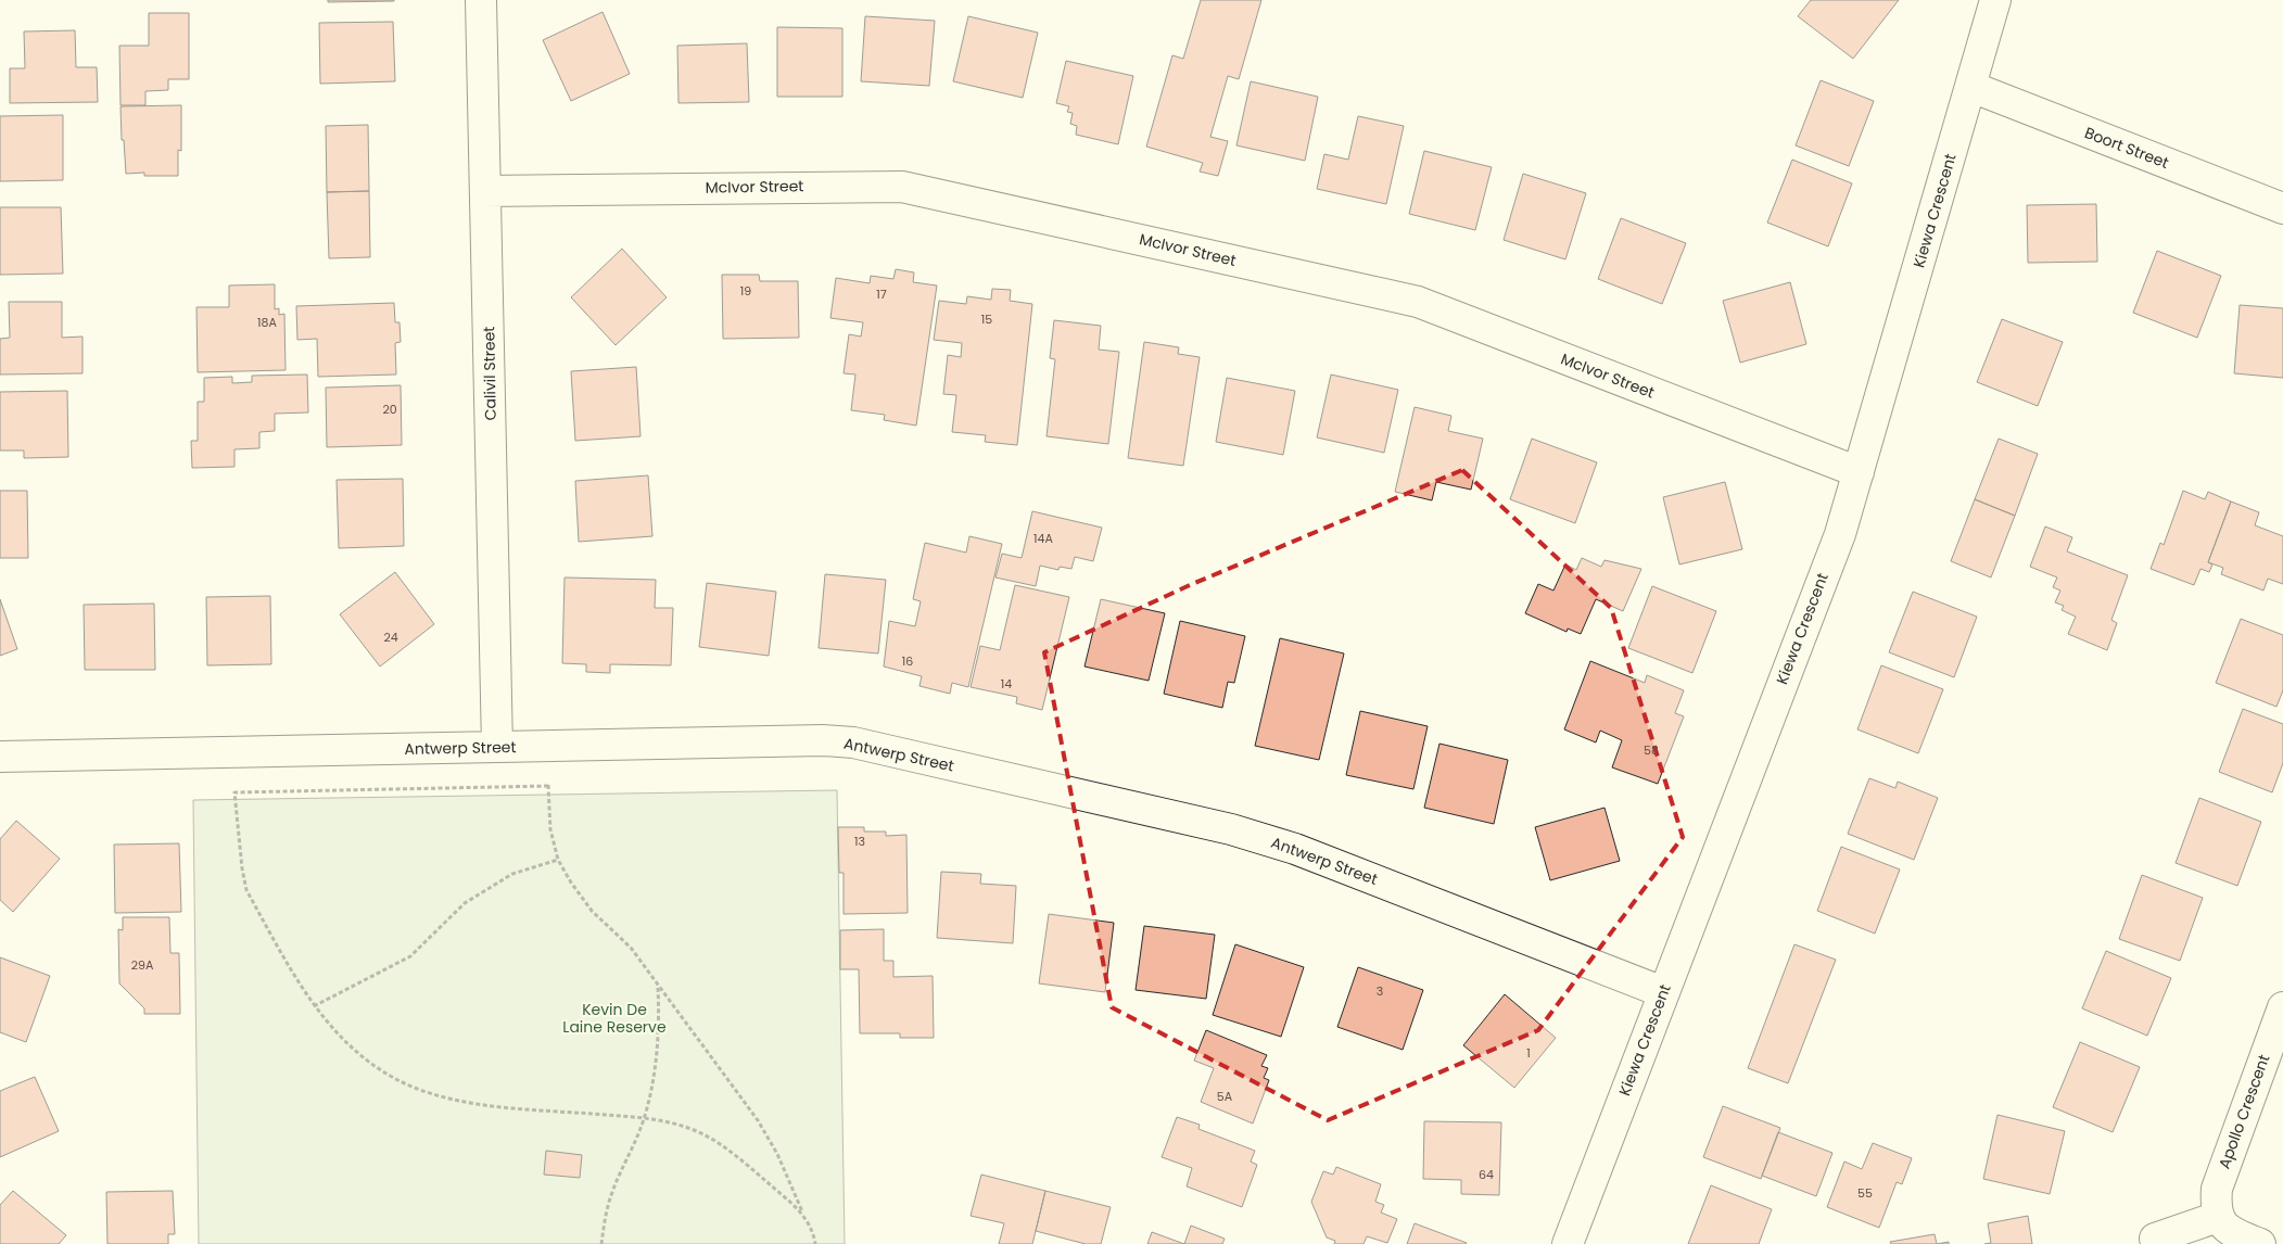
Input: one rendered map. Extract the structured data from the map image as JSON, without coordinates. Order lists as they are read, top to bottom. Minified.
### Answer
{"streets":{"street":["Boort Street","McIvor Street","Kiewa Crescent","Calivil Street","Antwerp Street","Apollo Crescent"]},"crossings":[["Boort Street","Kiewa Crescent"],["McIvor Street","Kiewa Crescent"],["McIvor Street","Calivil Street"],["Kiewa Crescent","Antwerp Street"],["Calivil Street","Antwerp Street"]],"parks":["Kevin De Laine Reserve"],"house_numbers":["19","17","15","18A","20","14A","24","16","14","58","13","29A","3","1","5A","64","55"]}
